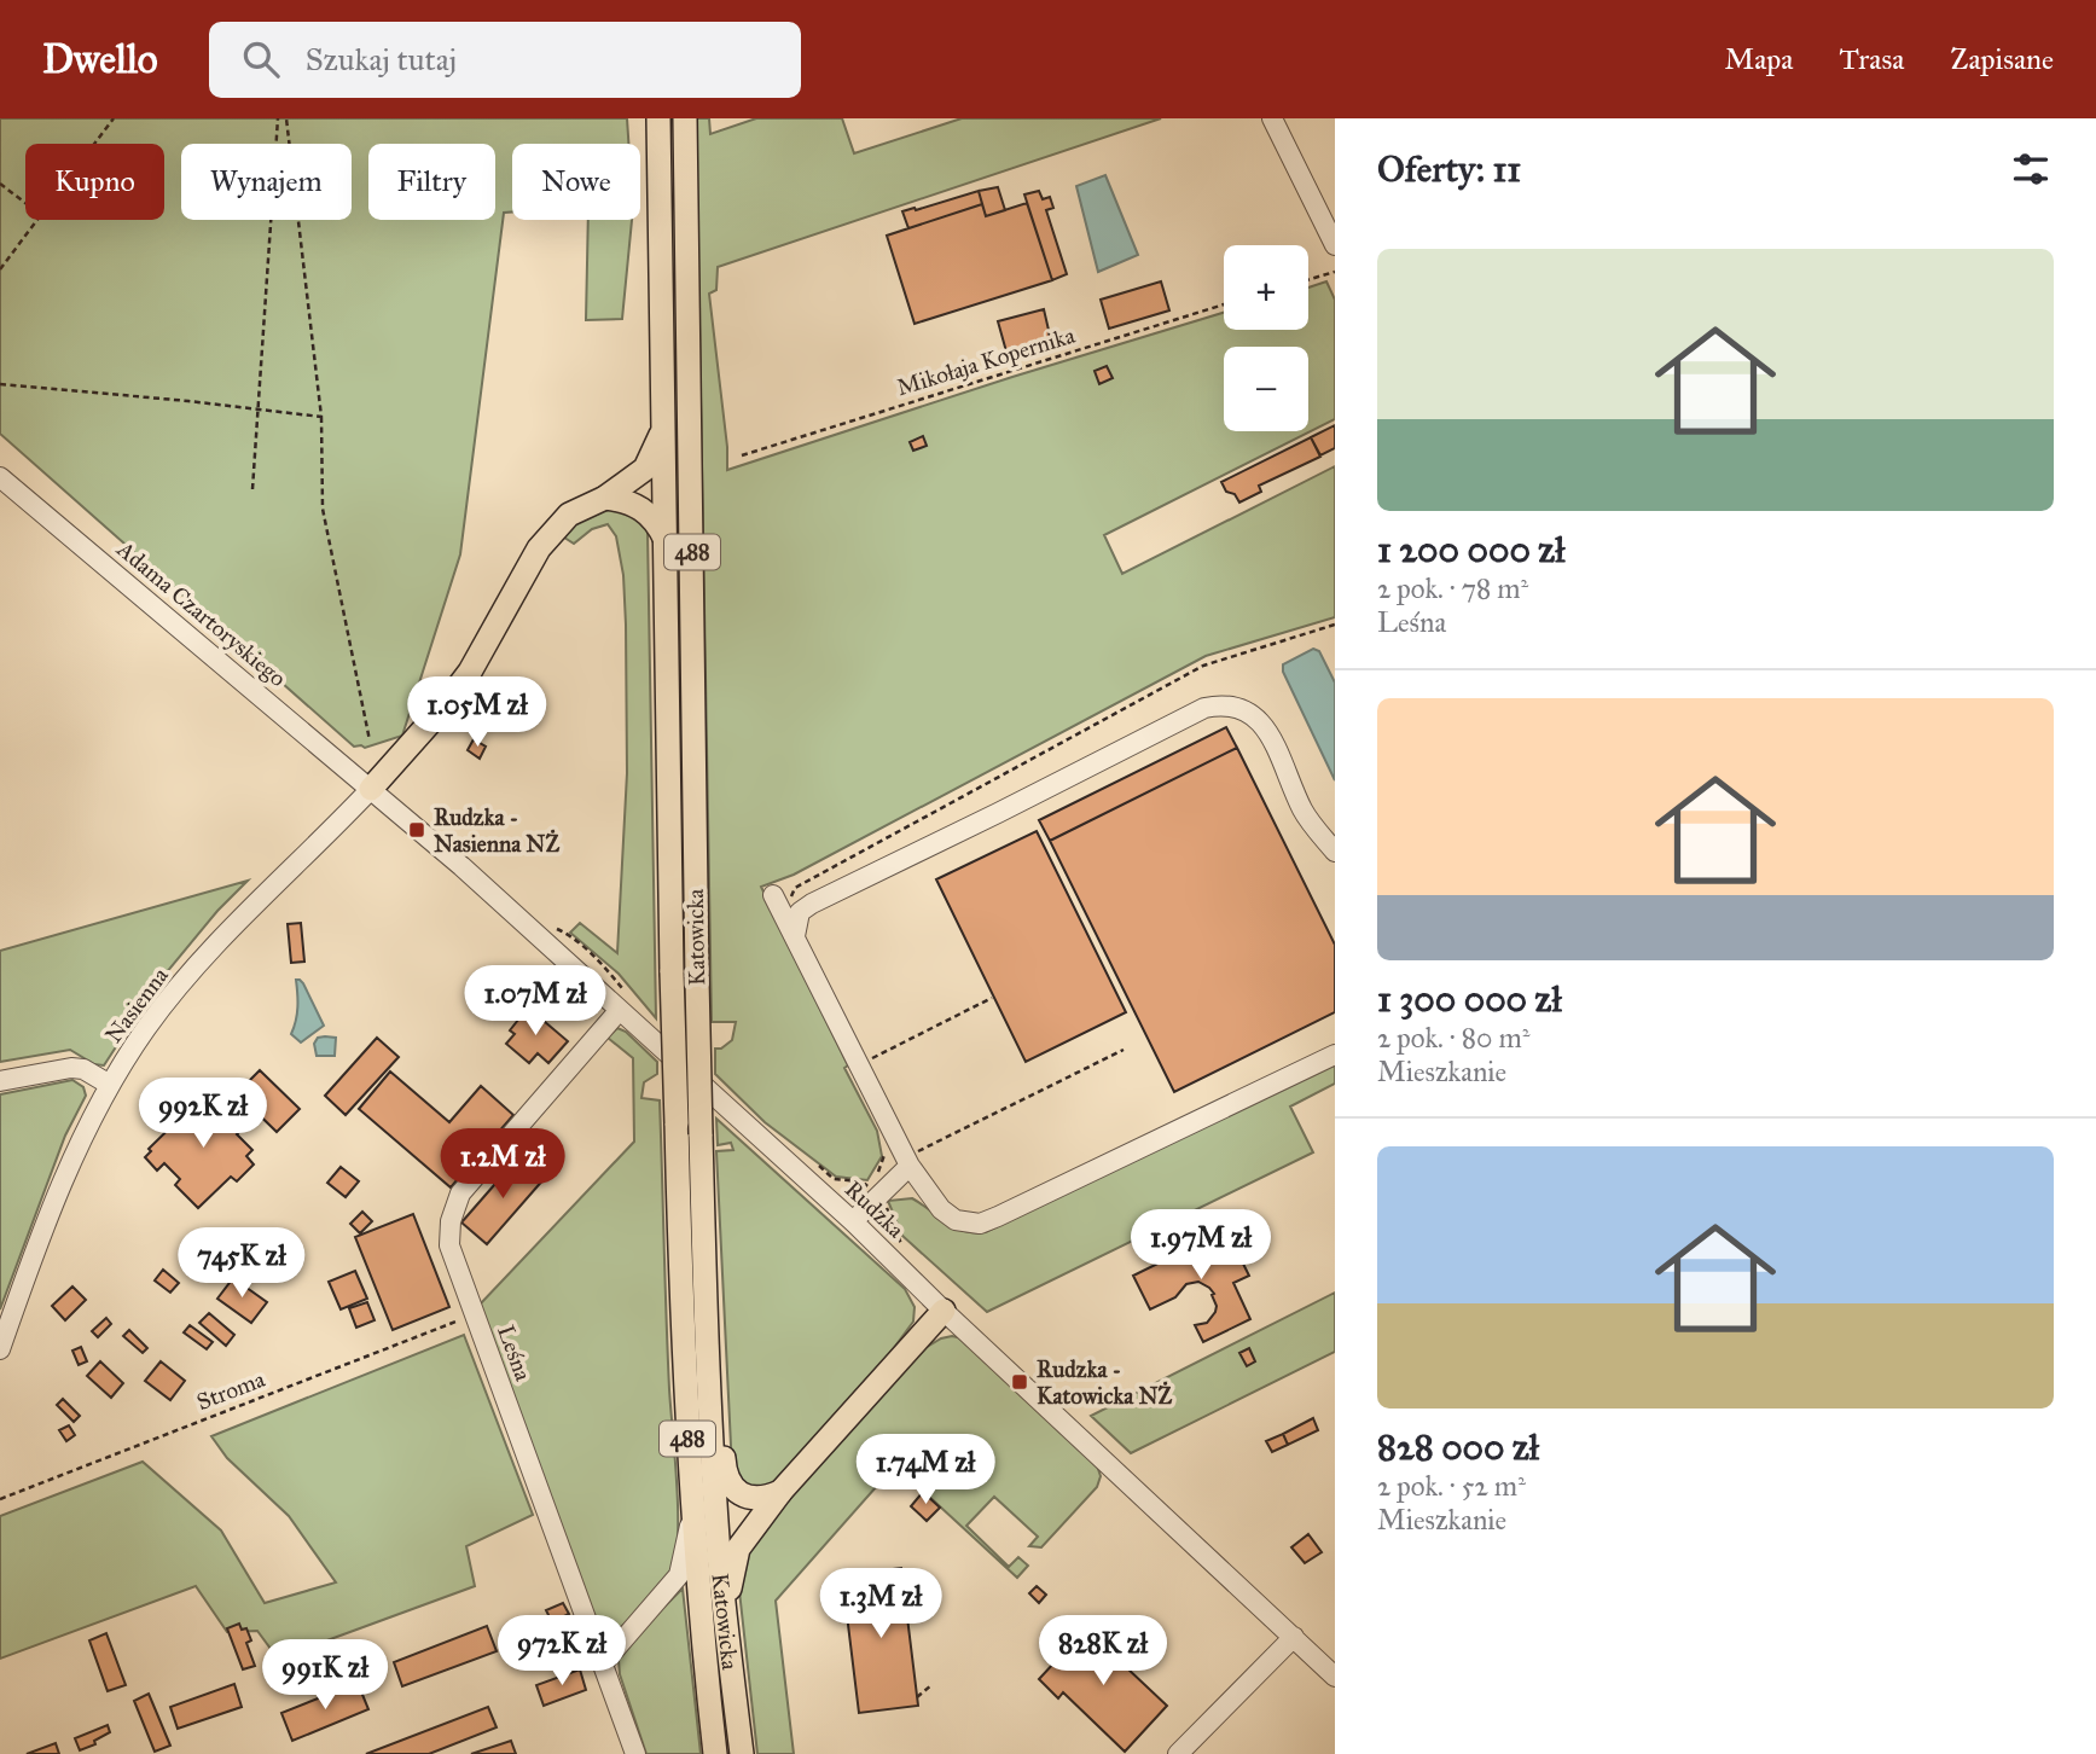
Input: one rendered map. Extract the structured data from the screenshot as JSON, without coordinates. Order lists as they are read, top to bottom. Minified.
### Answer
{"streets":{"main road":["488","Katowicka"],"street":["Adama Czartoryskiego","Nasienna","Rudzka","Leśna"],"path":["Mikołaja Kopernika","Stroma"]},"crossings":[["Adama Czartoryskiego","Nasienna"],["Adama Czartoryskiego","Rudzka"],["Nasienna","Rudzka"],["Rudzka","Leśna"],["Leśna","Stroma"]],"places":{"transit":["Rudzka - Nasienna NŻ","Rudzka - Katowicka NŻ"]},"page":{"header":"Dwello","search":"Szukaj tutaj","nav":["Mapa","Trasa","Zapisane"],"heading":"Oferty: 11","chip":["Kupno","Wynajem","Filtry","Nowe"],"list":[{"name":"1 200 000 zł","note":"2 pok. · 78 m² · Leśna"},{"name":"1 300 000 zł","note":"2 pok. · 80 m² · Mieszkanie"},{"name":"828 000 zł","note":"2 pok. · 52 m² · Mieszkanie"}],"map_buttons":["+","−"],"price":["1.05M zł","1.07M zł","992K zł","1.2M zł","1.97M zł","745K zł","1.74M zł","1.3M zł","972K zł","828K zł","991K zł"]}}
